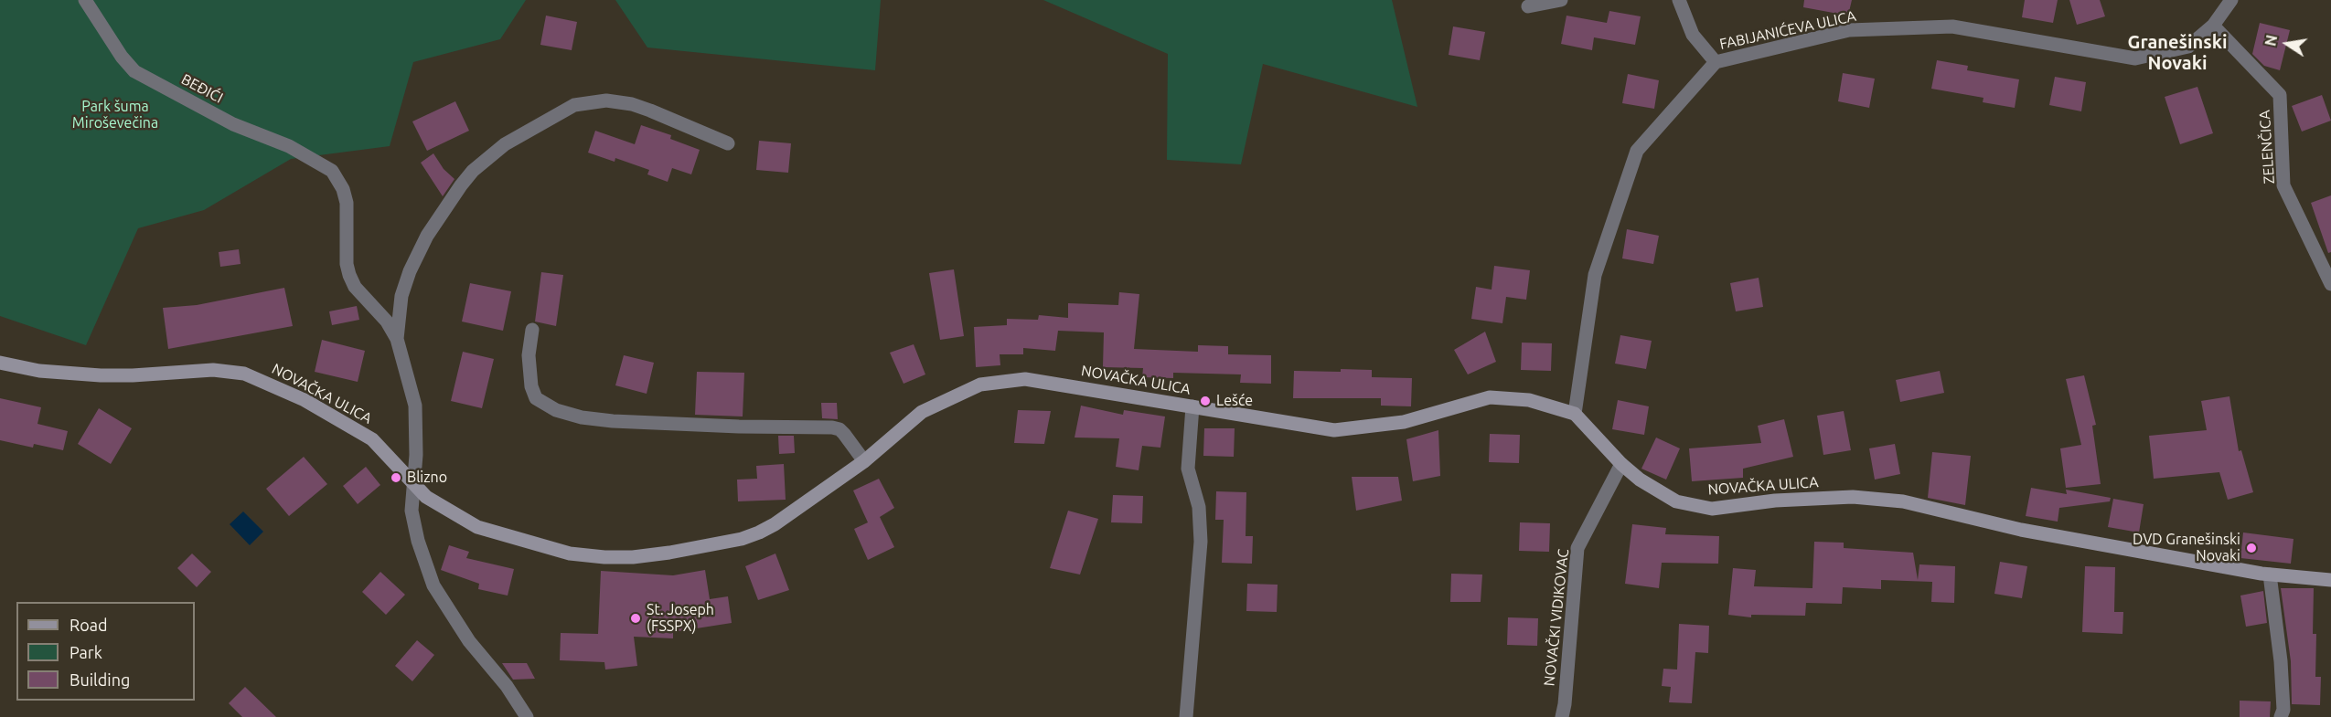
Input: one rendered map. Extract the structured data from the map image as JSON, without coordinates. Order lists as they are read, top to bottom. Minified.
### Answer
{"streets":{"street":["FABIJANIĆEVA ULICA","BEĐIĆI","ZELENČICA","NOVAČKA ULICA","NOVAČKI VIDIKOVAC"]},"crossings":[["FABIJANIĆEVA ULICA","ZELENČICA"],["FABIJANIĆEVA ULICA","NOVAČKA ULICA"],["NOVAČKA ULICA","NOVAČKI VIDIKOVAC"]],"districts":["Granešinski Novaki"],"parks":["Park šuma Miroševečina"],"places":["Lešće","Blizno","DVD Granešinski Novaki","St. Joseph (FSSPX)"],"legend":["Road","Park","Building"],"north":"left"}
